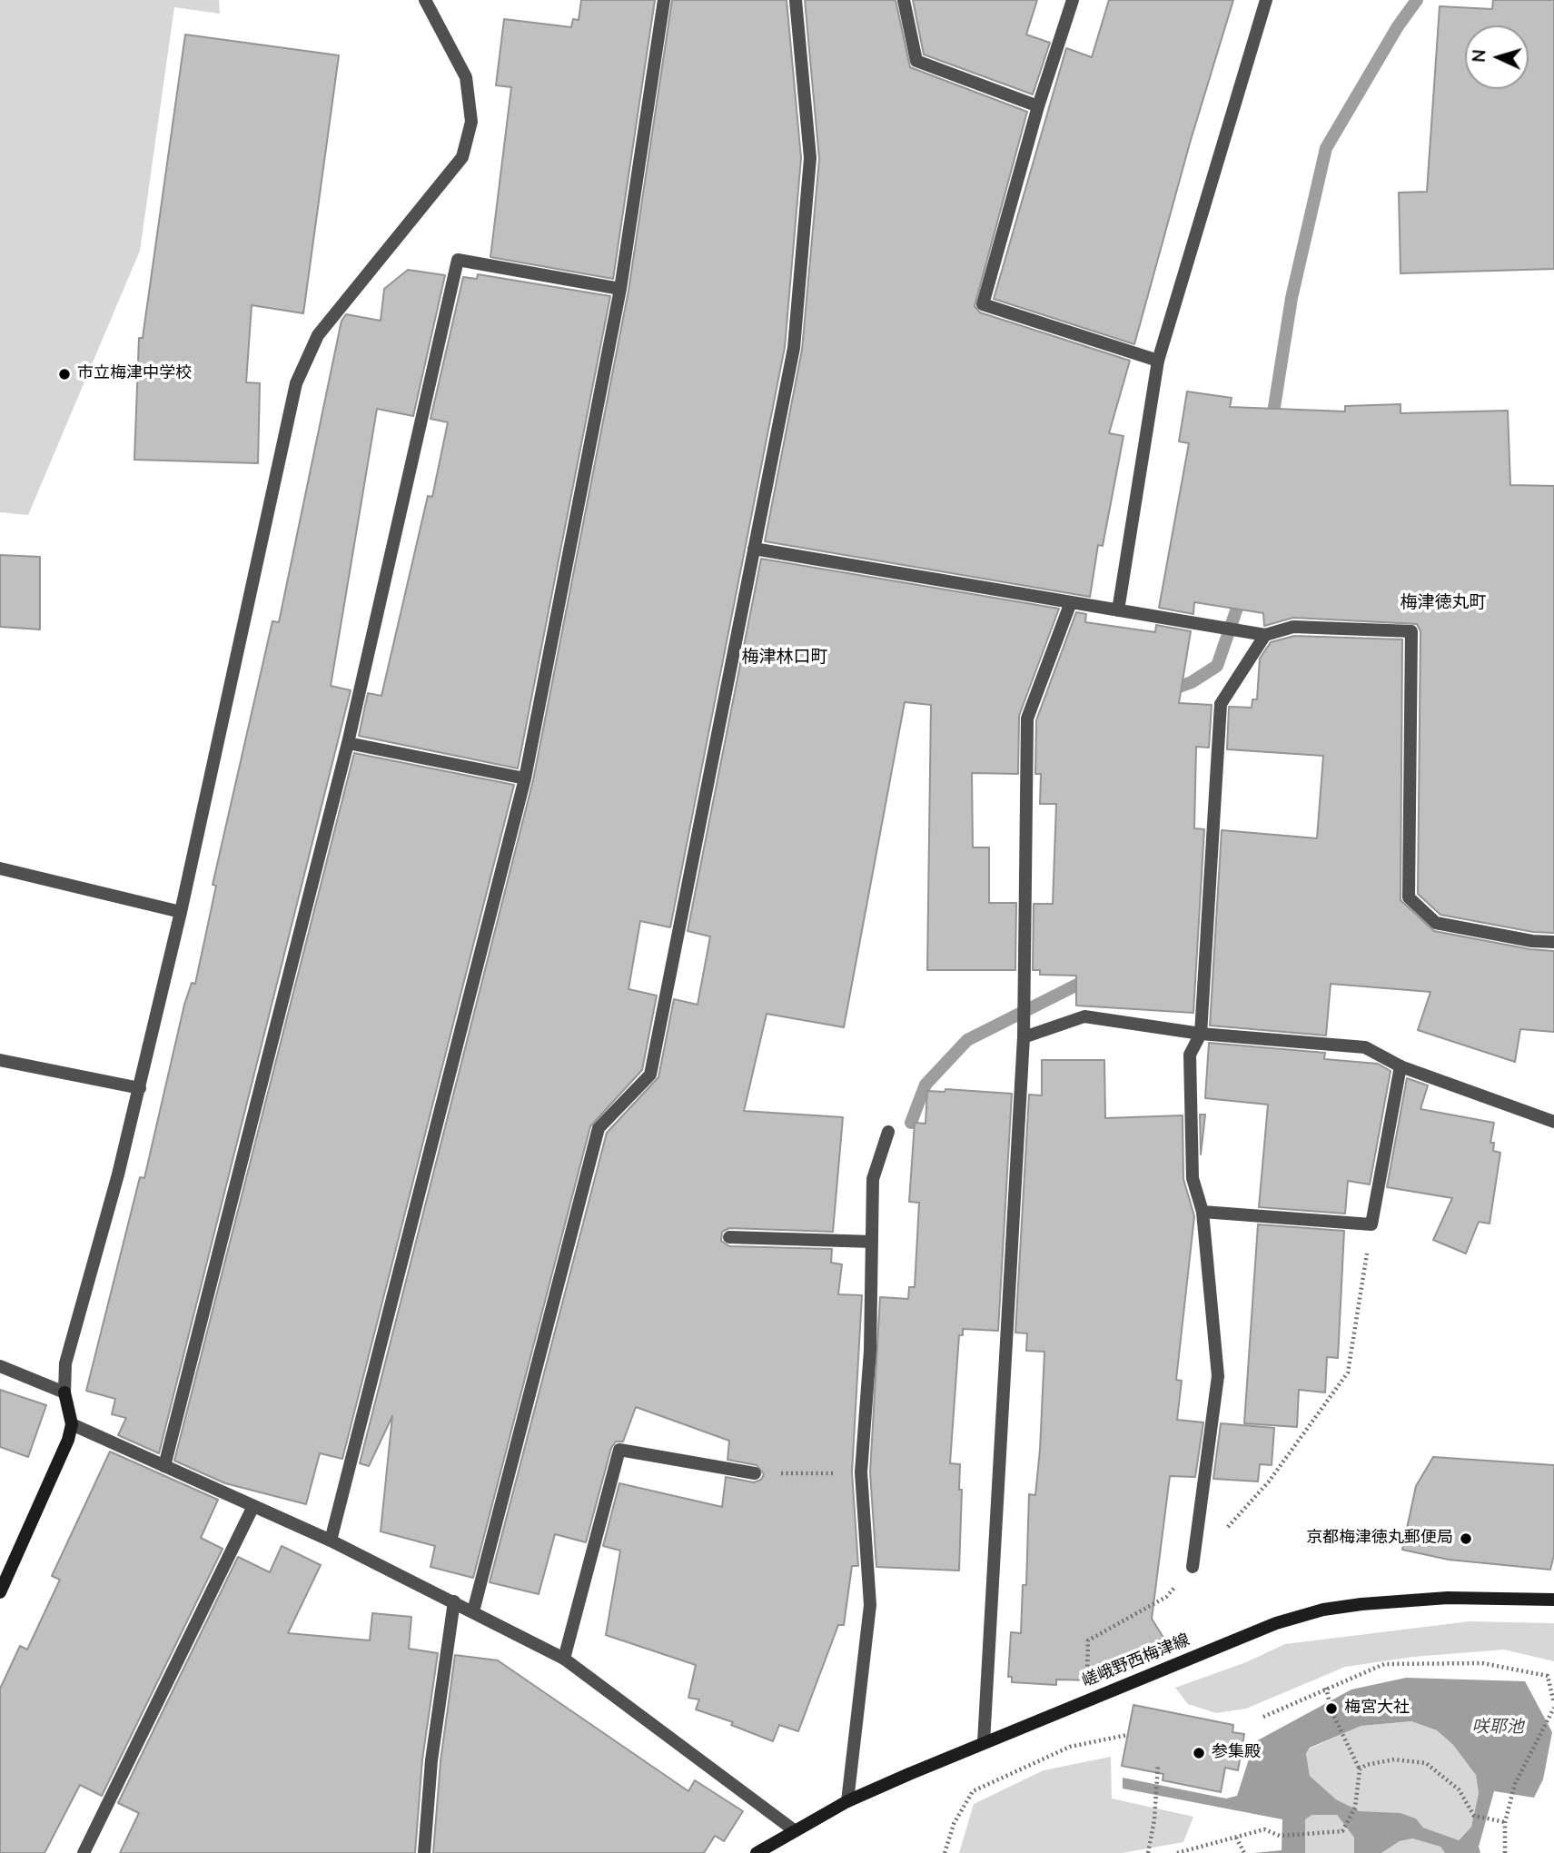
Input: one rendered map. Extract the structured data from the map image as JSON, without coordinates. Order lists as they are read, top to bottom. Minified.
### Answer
{"streets":{"main road":["嵯峨野西梅津線"]},"districts":["梅津徳丸町","梅津林口町"],"water":["咲耶池"],"places":["市立梅津中学校","京都梅津徳丸郵便局","梅宮大社","参集殿"],"north":"left"}
